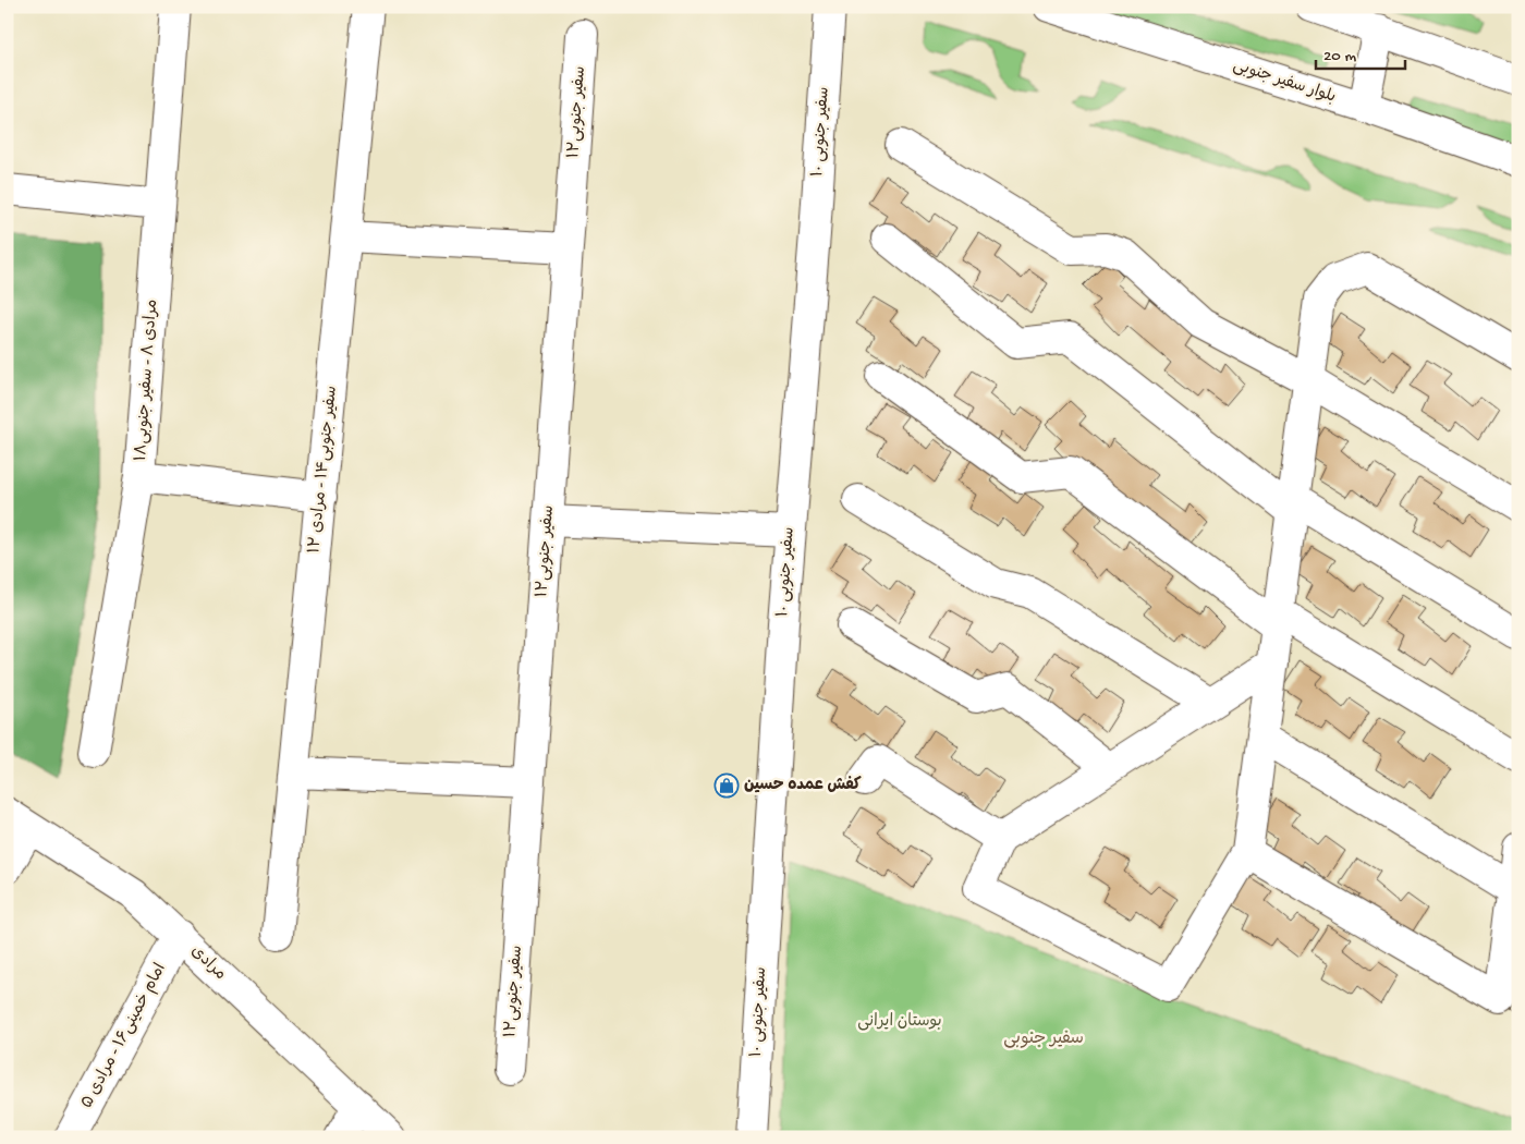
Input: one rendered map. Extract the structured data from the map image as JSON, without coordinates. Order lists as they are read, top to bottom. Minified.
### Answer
{"streets":{"street":["بلوار سفیر جنوبی","سفیر جنوبی۱۲","سفیر جنوبی ۱۰","مرادی ۸ - سفیر جنوبی۱۸","سفیر جنوبی۱۴ - مرادی ۱۲","مرادی","امام خمینی۱۶ - مرادی ۵"]},"crossings":[["مرادی","امام خمینی۱۶ - مرادی ۵"]],"districts":["سفیر جنوبی"],"parks":["بوستان ایرانی"],"places":{"shop":["کفش عمده حسین"]},"scale_bar":"20 m"}
